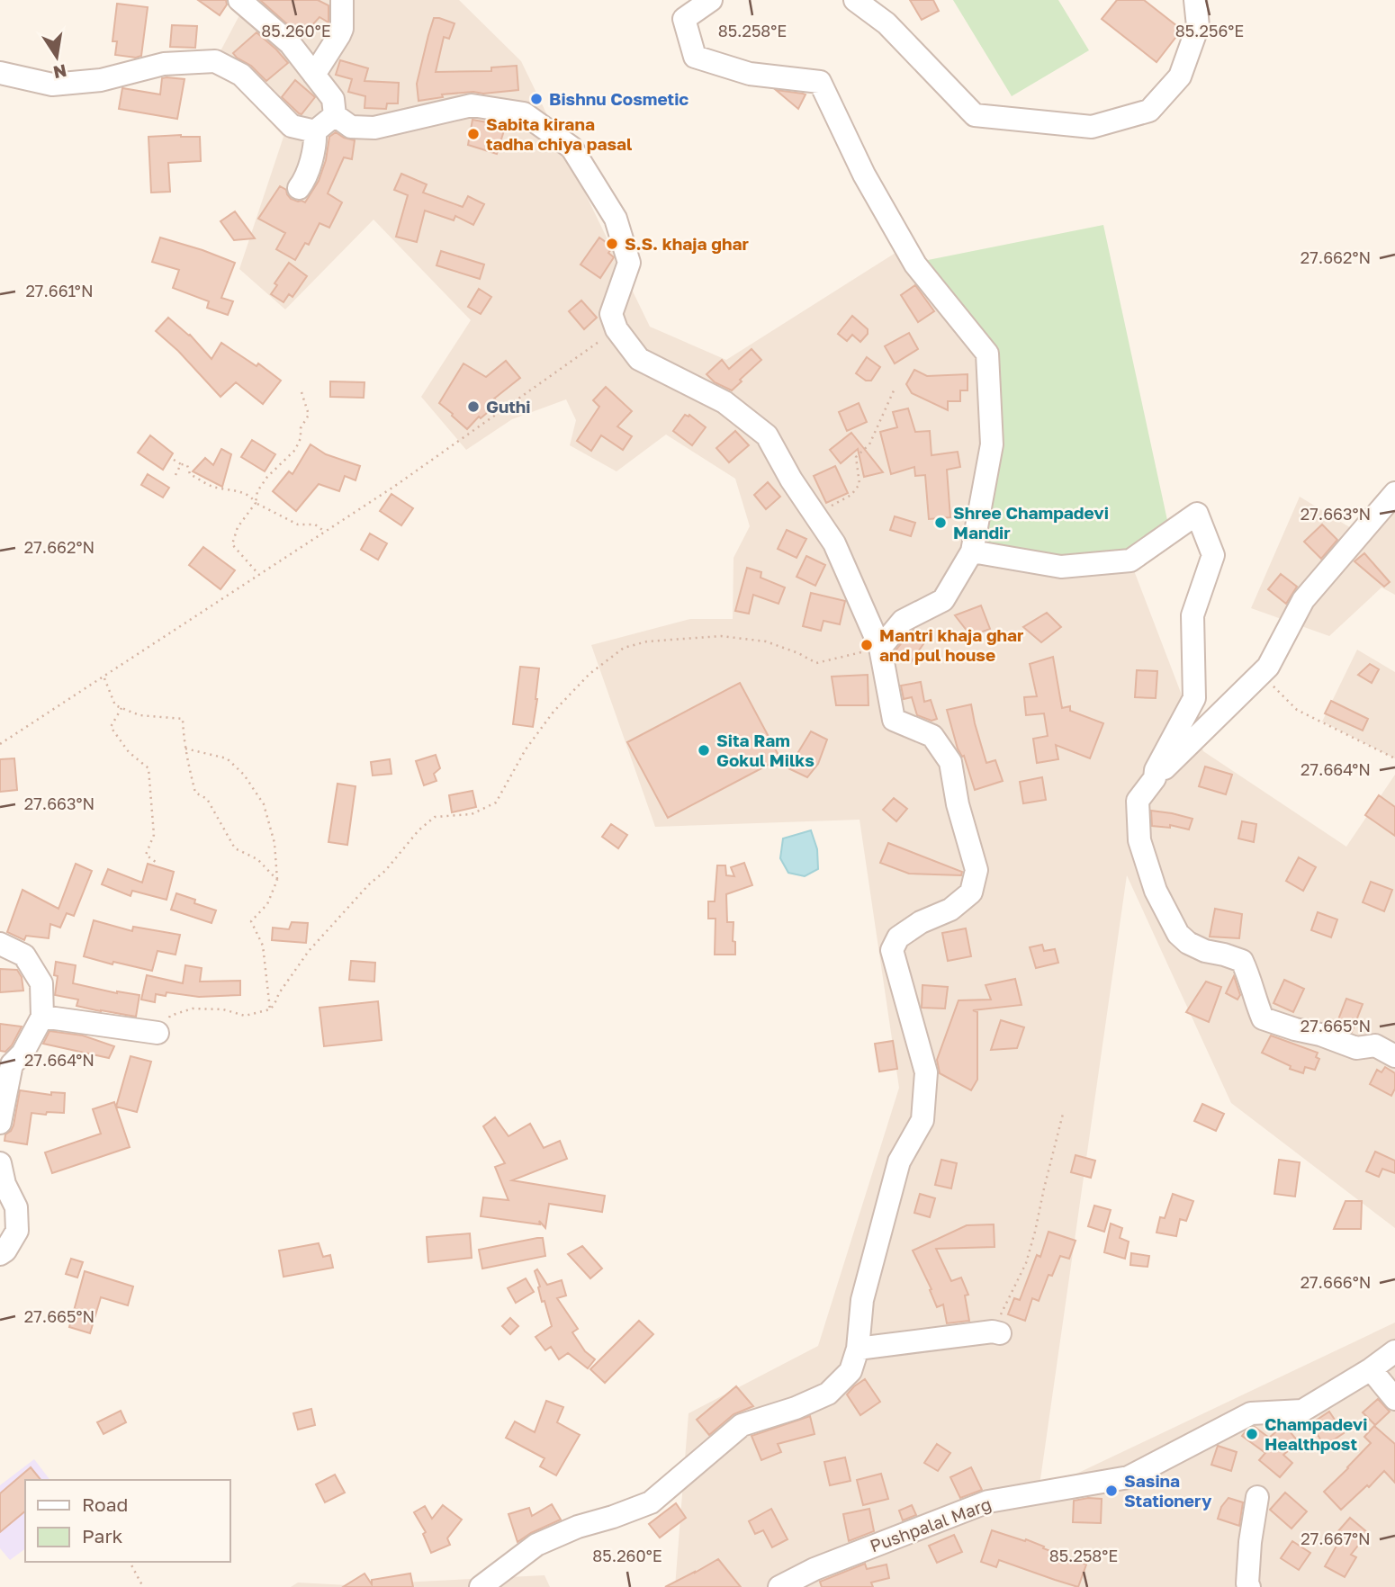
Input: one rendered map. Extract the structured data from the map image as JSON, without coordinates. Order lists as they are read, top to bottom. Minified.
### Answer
{"streets":{"street":["Pushpalal Marg"]},"places":["Bishnu Cosmetic","Sabita kirana tadha chiya pasal","S.S. khaja ghar","Guthi","Shree Champadevi Mandir","Mantri khaja ghar and pul house","Sita Ram Gokul Milks","Champadevi Healthpost","Sasina Stationery"],"legend":["Road","Park"],"north":"bottom","coordinates":["85.260°E","85.258°E","85.256°E","27.662°N","27.661°N","27.663°N","27.664°N","27.665°N","27.666°N","27.667°N"]}
